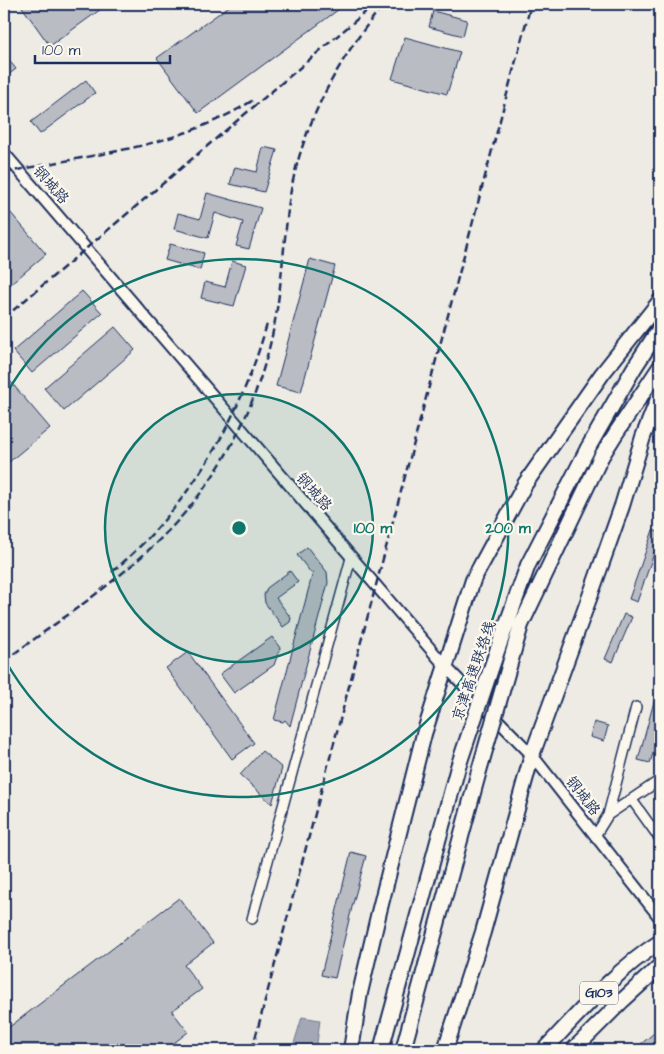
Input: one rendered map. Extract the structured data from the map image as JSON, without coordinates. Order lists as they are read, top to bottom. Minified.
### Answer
{"streets":{"highway":["京津高速联络线","G103"],"street":["钢城路"]},"scale_bar":"100 m","rings":["100 m","200 m"]}
